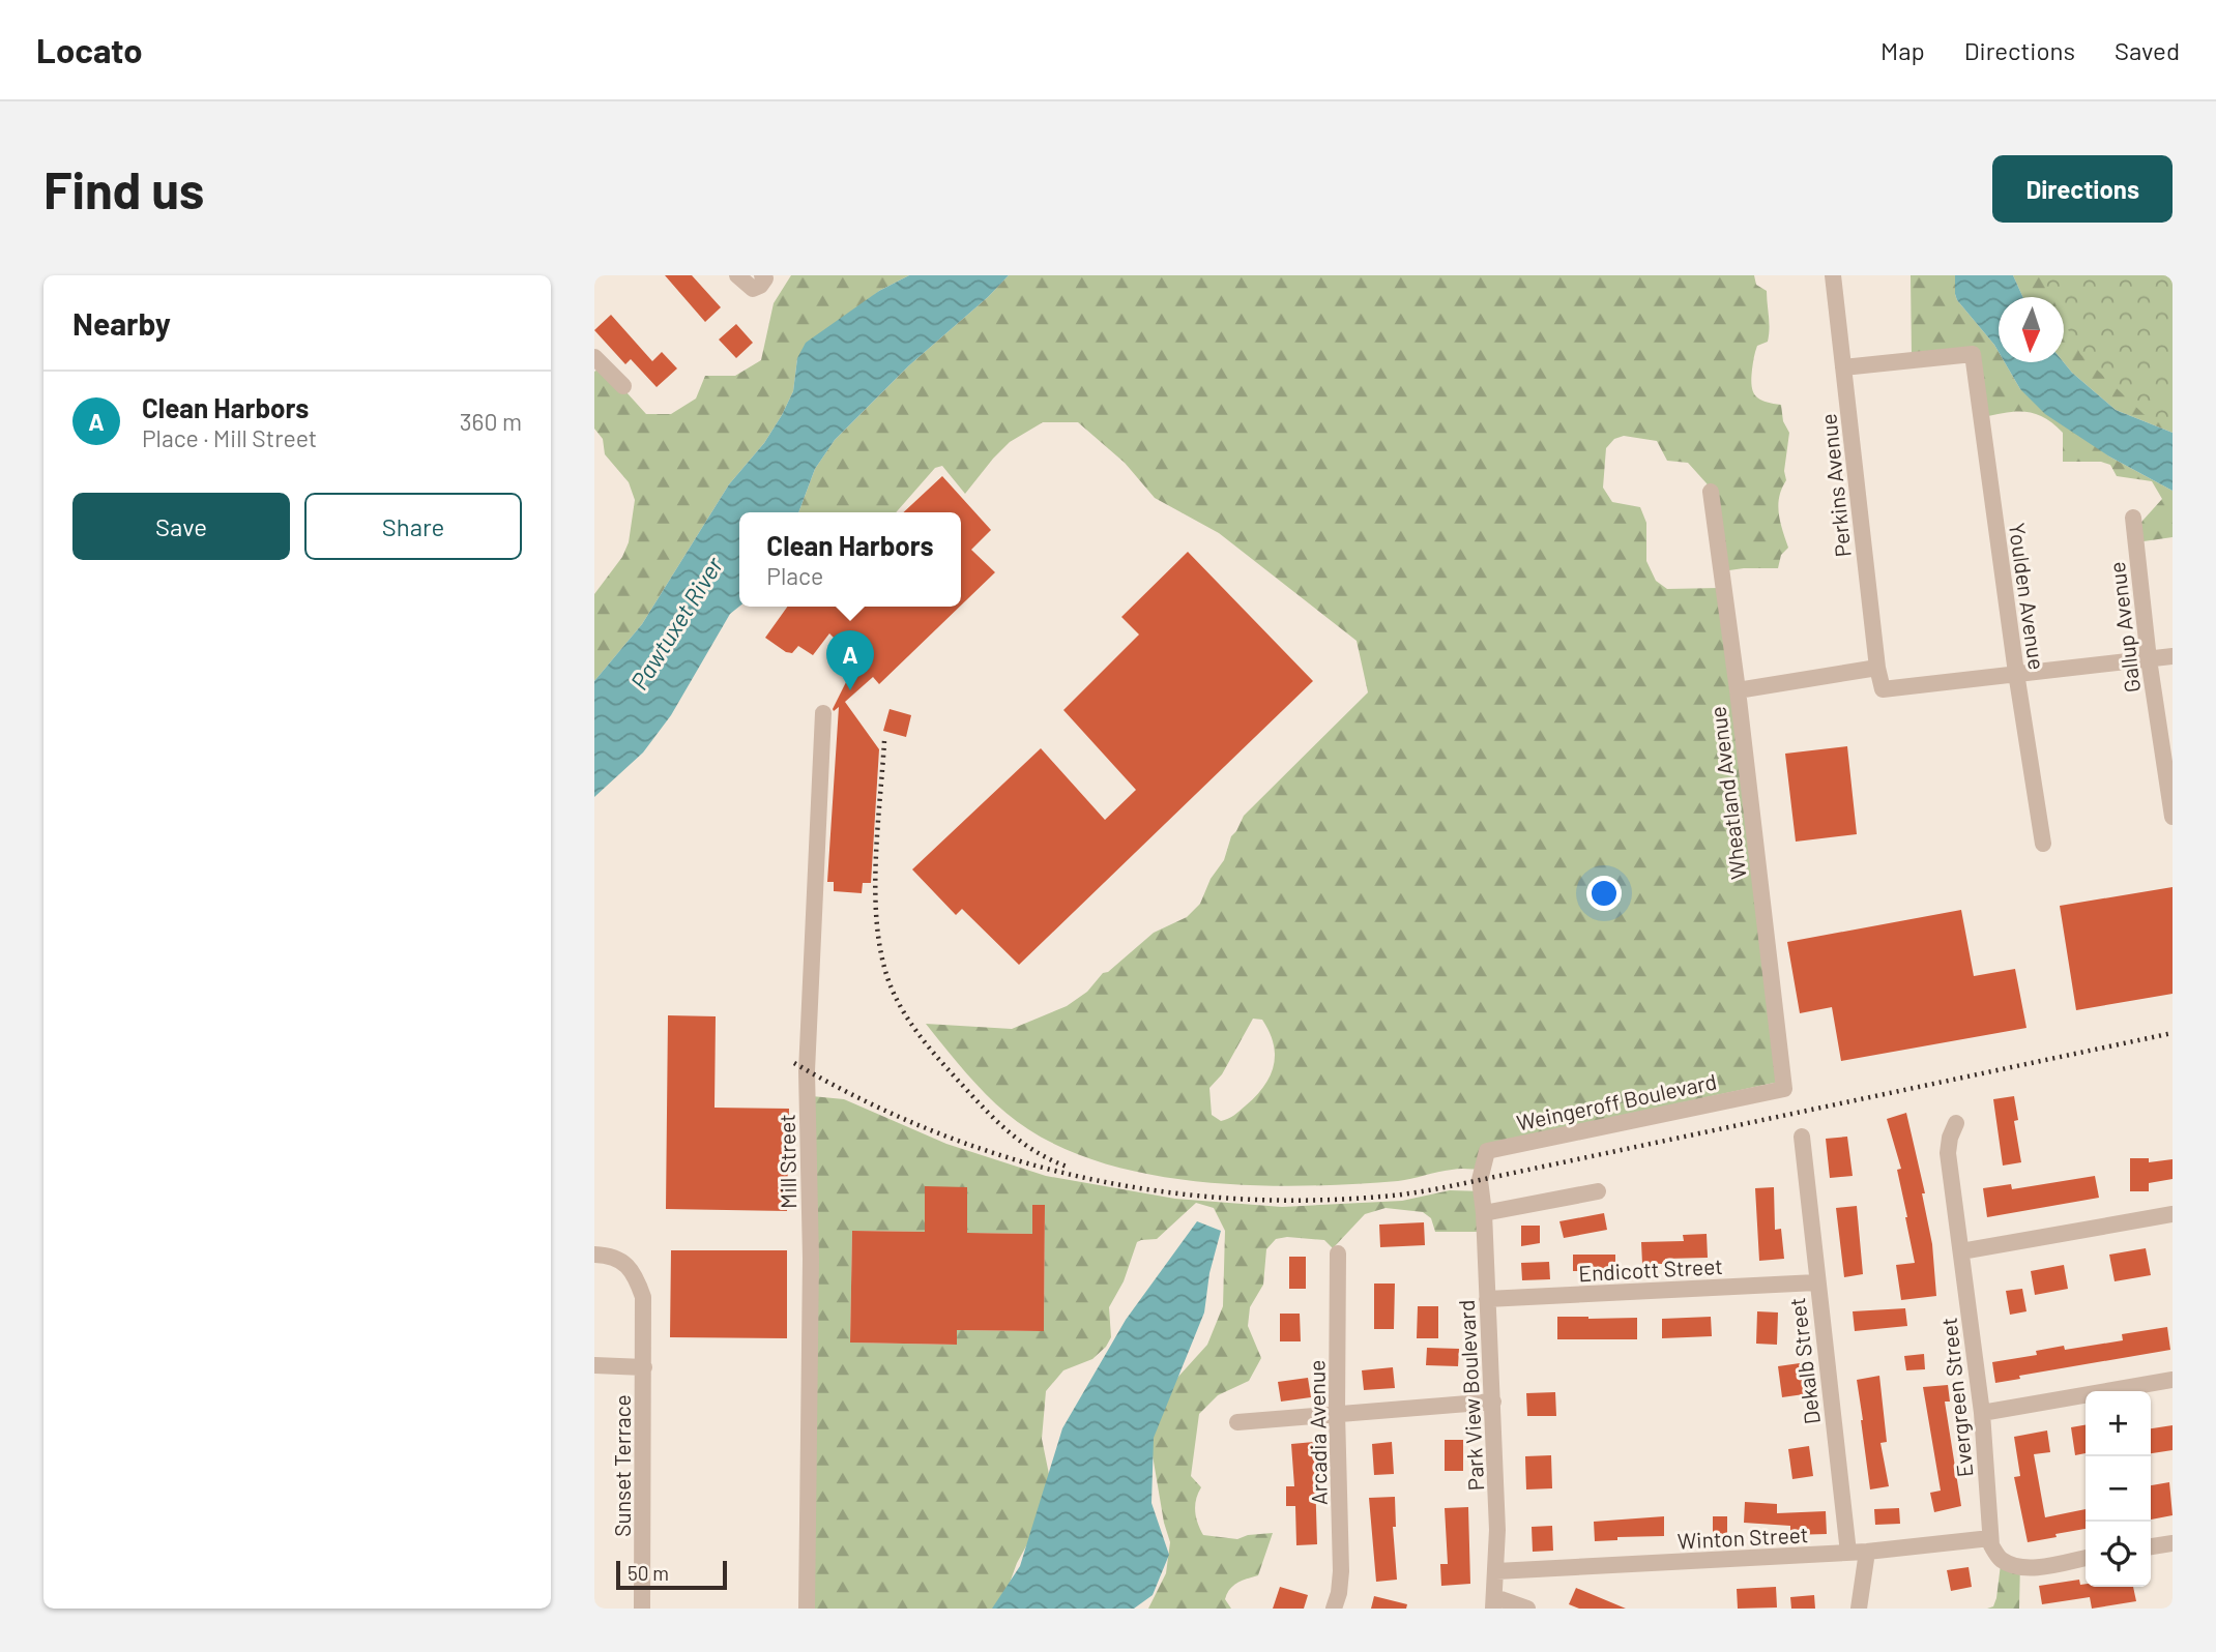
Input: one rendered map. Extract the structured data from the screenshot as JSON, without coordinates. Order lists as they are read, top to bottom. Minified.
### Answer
{"streets":{"street":["Perkins Avenue","Youlden Avenue","Gallup Avenue","Wheatland Avenue","Weingeroff Boulevard","Mill Street","Endicott Street","Dekalb Street","Park View Boulevard","Evergreen Street","Arcadia Avenue","Sunset Terrace","Winton Street"]},"crossings":[["Perkins Avenue","Youlden Avenue"],["Wheatland Avenue","Weingeroff Boulevard"],["Weingeroff Boulevard","Park View Boulevard"],["Endicott Street","Dekalb Street"],["Endicott Street","Park View Boulevard"],["Dekalb Street","Winton Street"],["Park View Boulevard","Winton Street"],["Evergreen Street","Winton Street"]],"water":["Pawtuxet River"],"scale_bar":"50 m","north":"bottom","page":{"header":"Locato","nav":["Map","Directions","Saved"],"buttons":["Directions",["Save","Share"]],"title":"Find us","heading":"Nearby","list":[{"mark":"A","name":"Clean Harbors","note":"Place · Mill Street","value":"360 m"}],"popup":["Clean Harbors","Place"],"pins":"A","map_buttons":["+","−"],"scale":"50 m"}}
